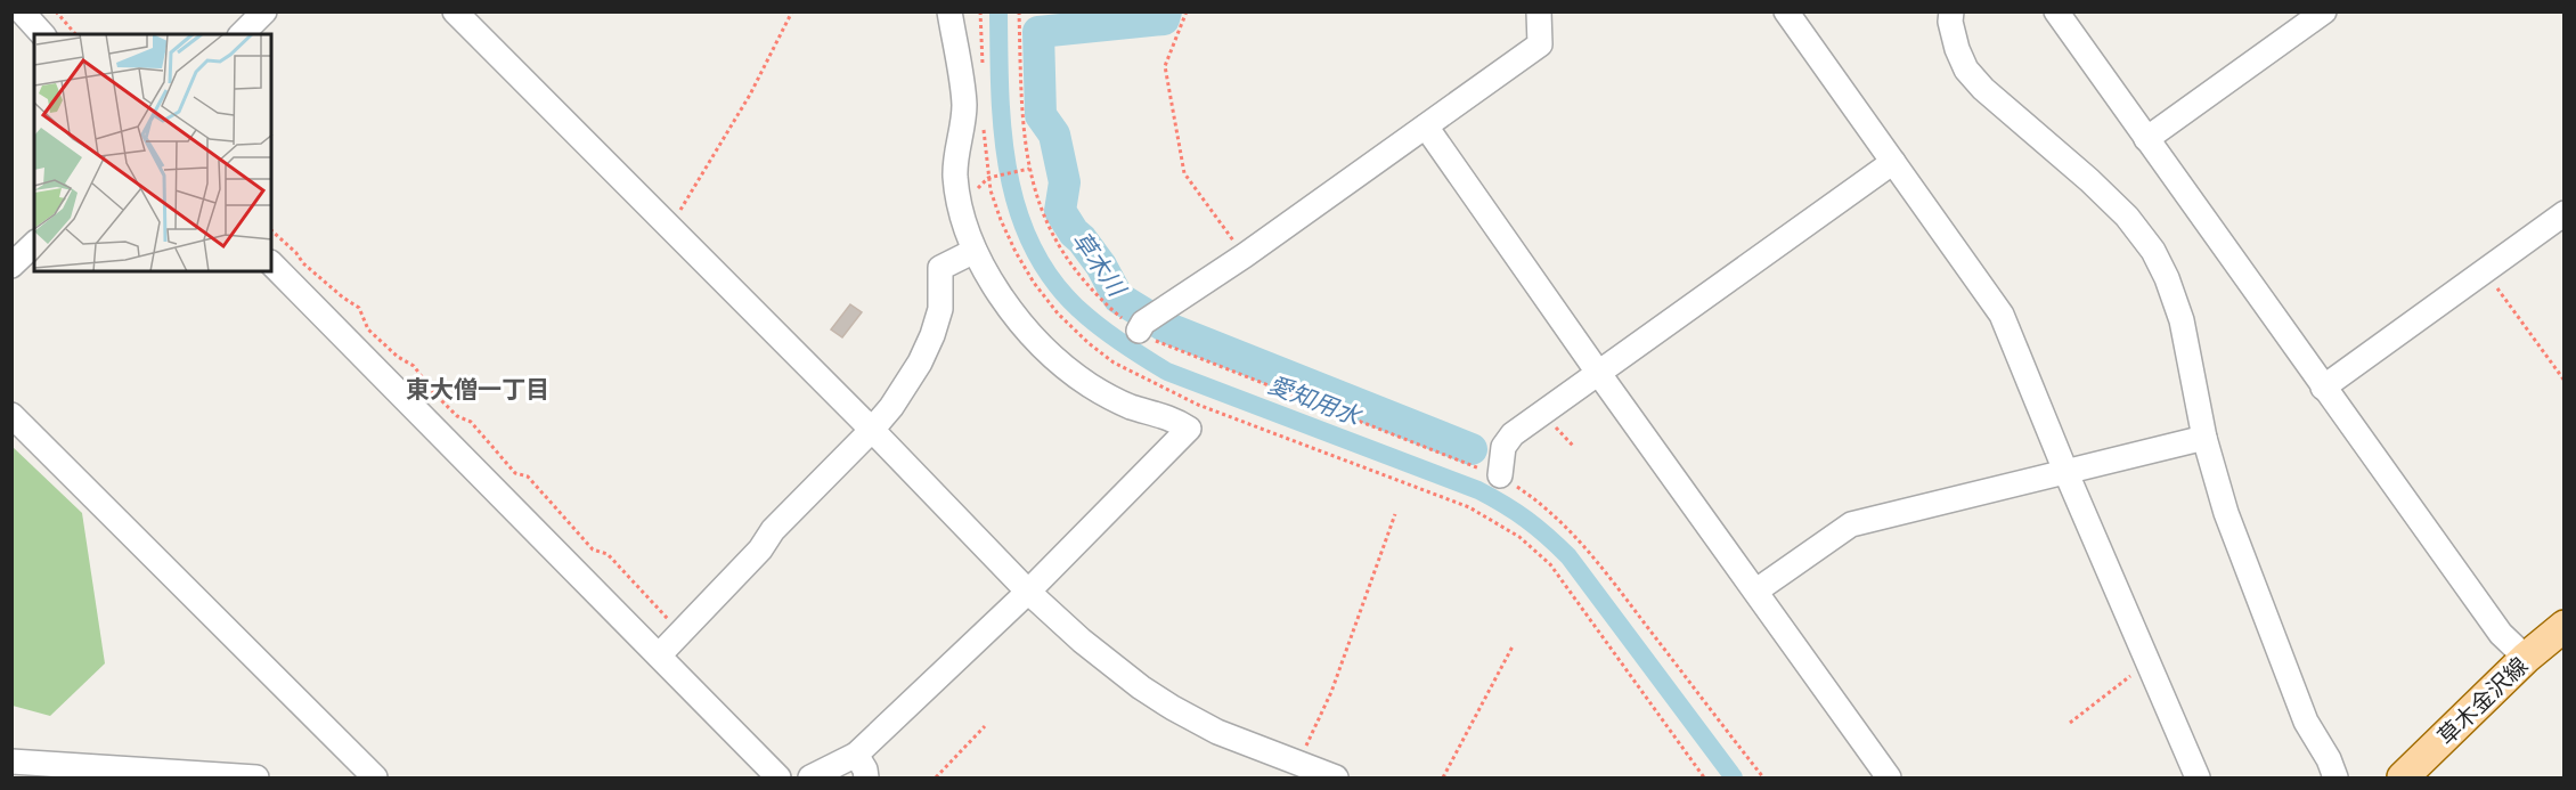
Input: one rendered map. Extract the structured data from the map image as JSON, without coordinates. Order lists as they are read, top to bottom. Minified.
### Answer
{"streets":{"main road":["草木金沢線"]},"districts":["東大僧一丁目"],"water":["草木川","愛知用水"]}
